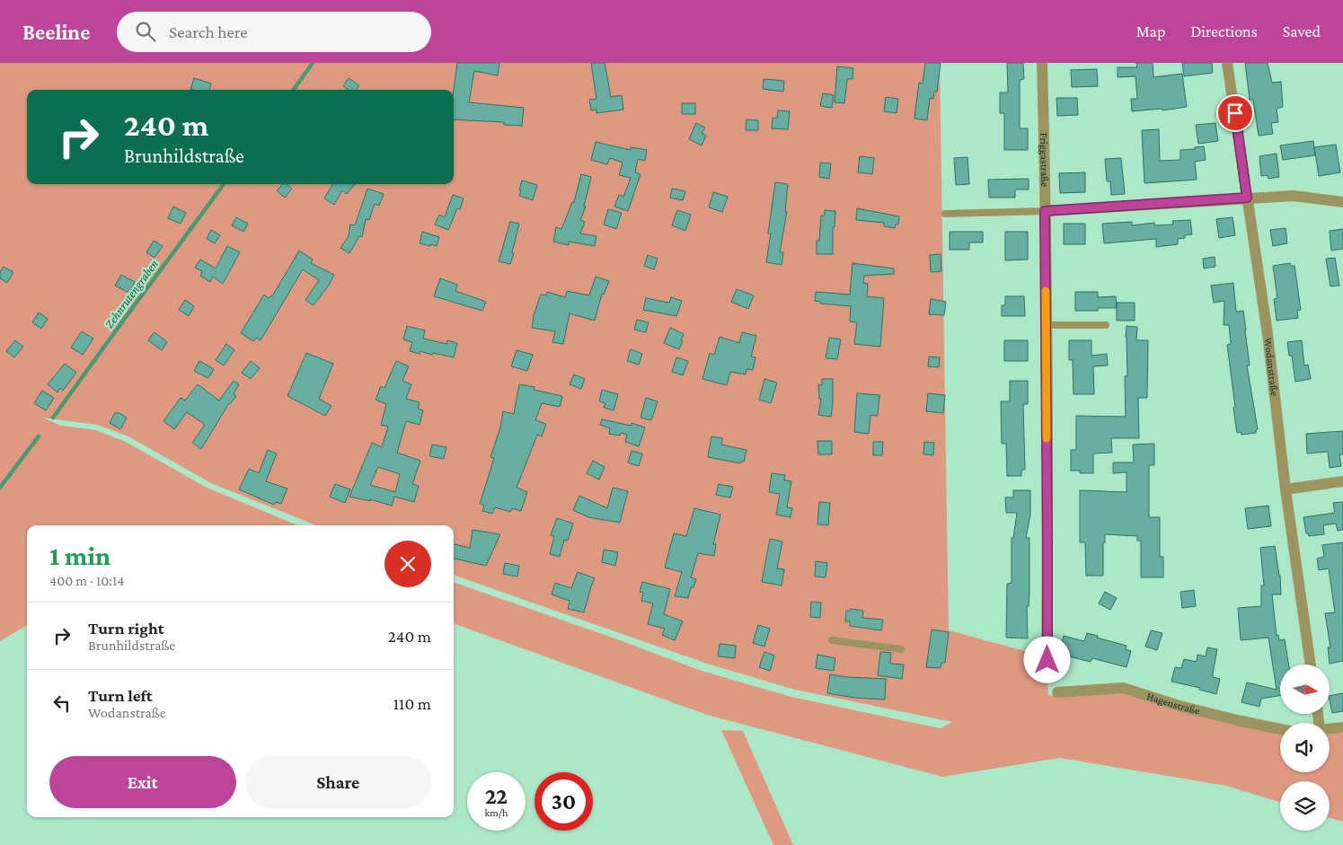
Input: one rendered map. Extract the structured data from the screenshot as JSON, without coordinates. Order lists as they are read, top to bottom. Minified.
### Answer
{"streets":{"street":["Friggastraße","Wodanstraße","Hagenstraße"]},"water":["Zehnrutengraben"],"north":"right","page":{"header":"Beeline","search":"Search here","nav":["Map","Directions","Saved"],"turn":["240 m","Brunhildstraße"],"heading":["1 min","400 m · 10:14"],"list":[{"name":"Turn right","note":"Brunhildstraße","value":"240 m"},{"name":"Turn left","note":"Wodanstraße","value":"110 m"}],"buttons":["Exit","Share"],"speed":"22 km/h","limit":"30"}}
